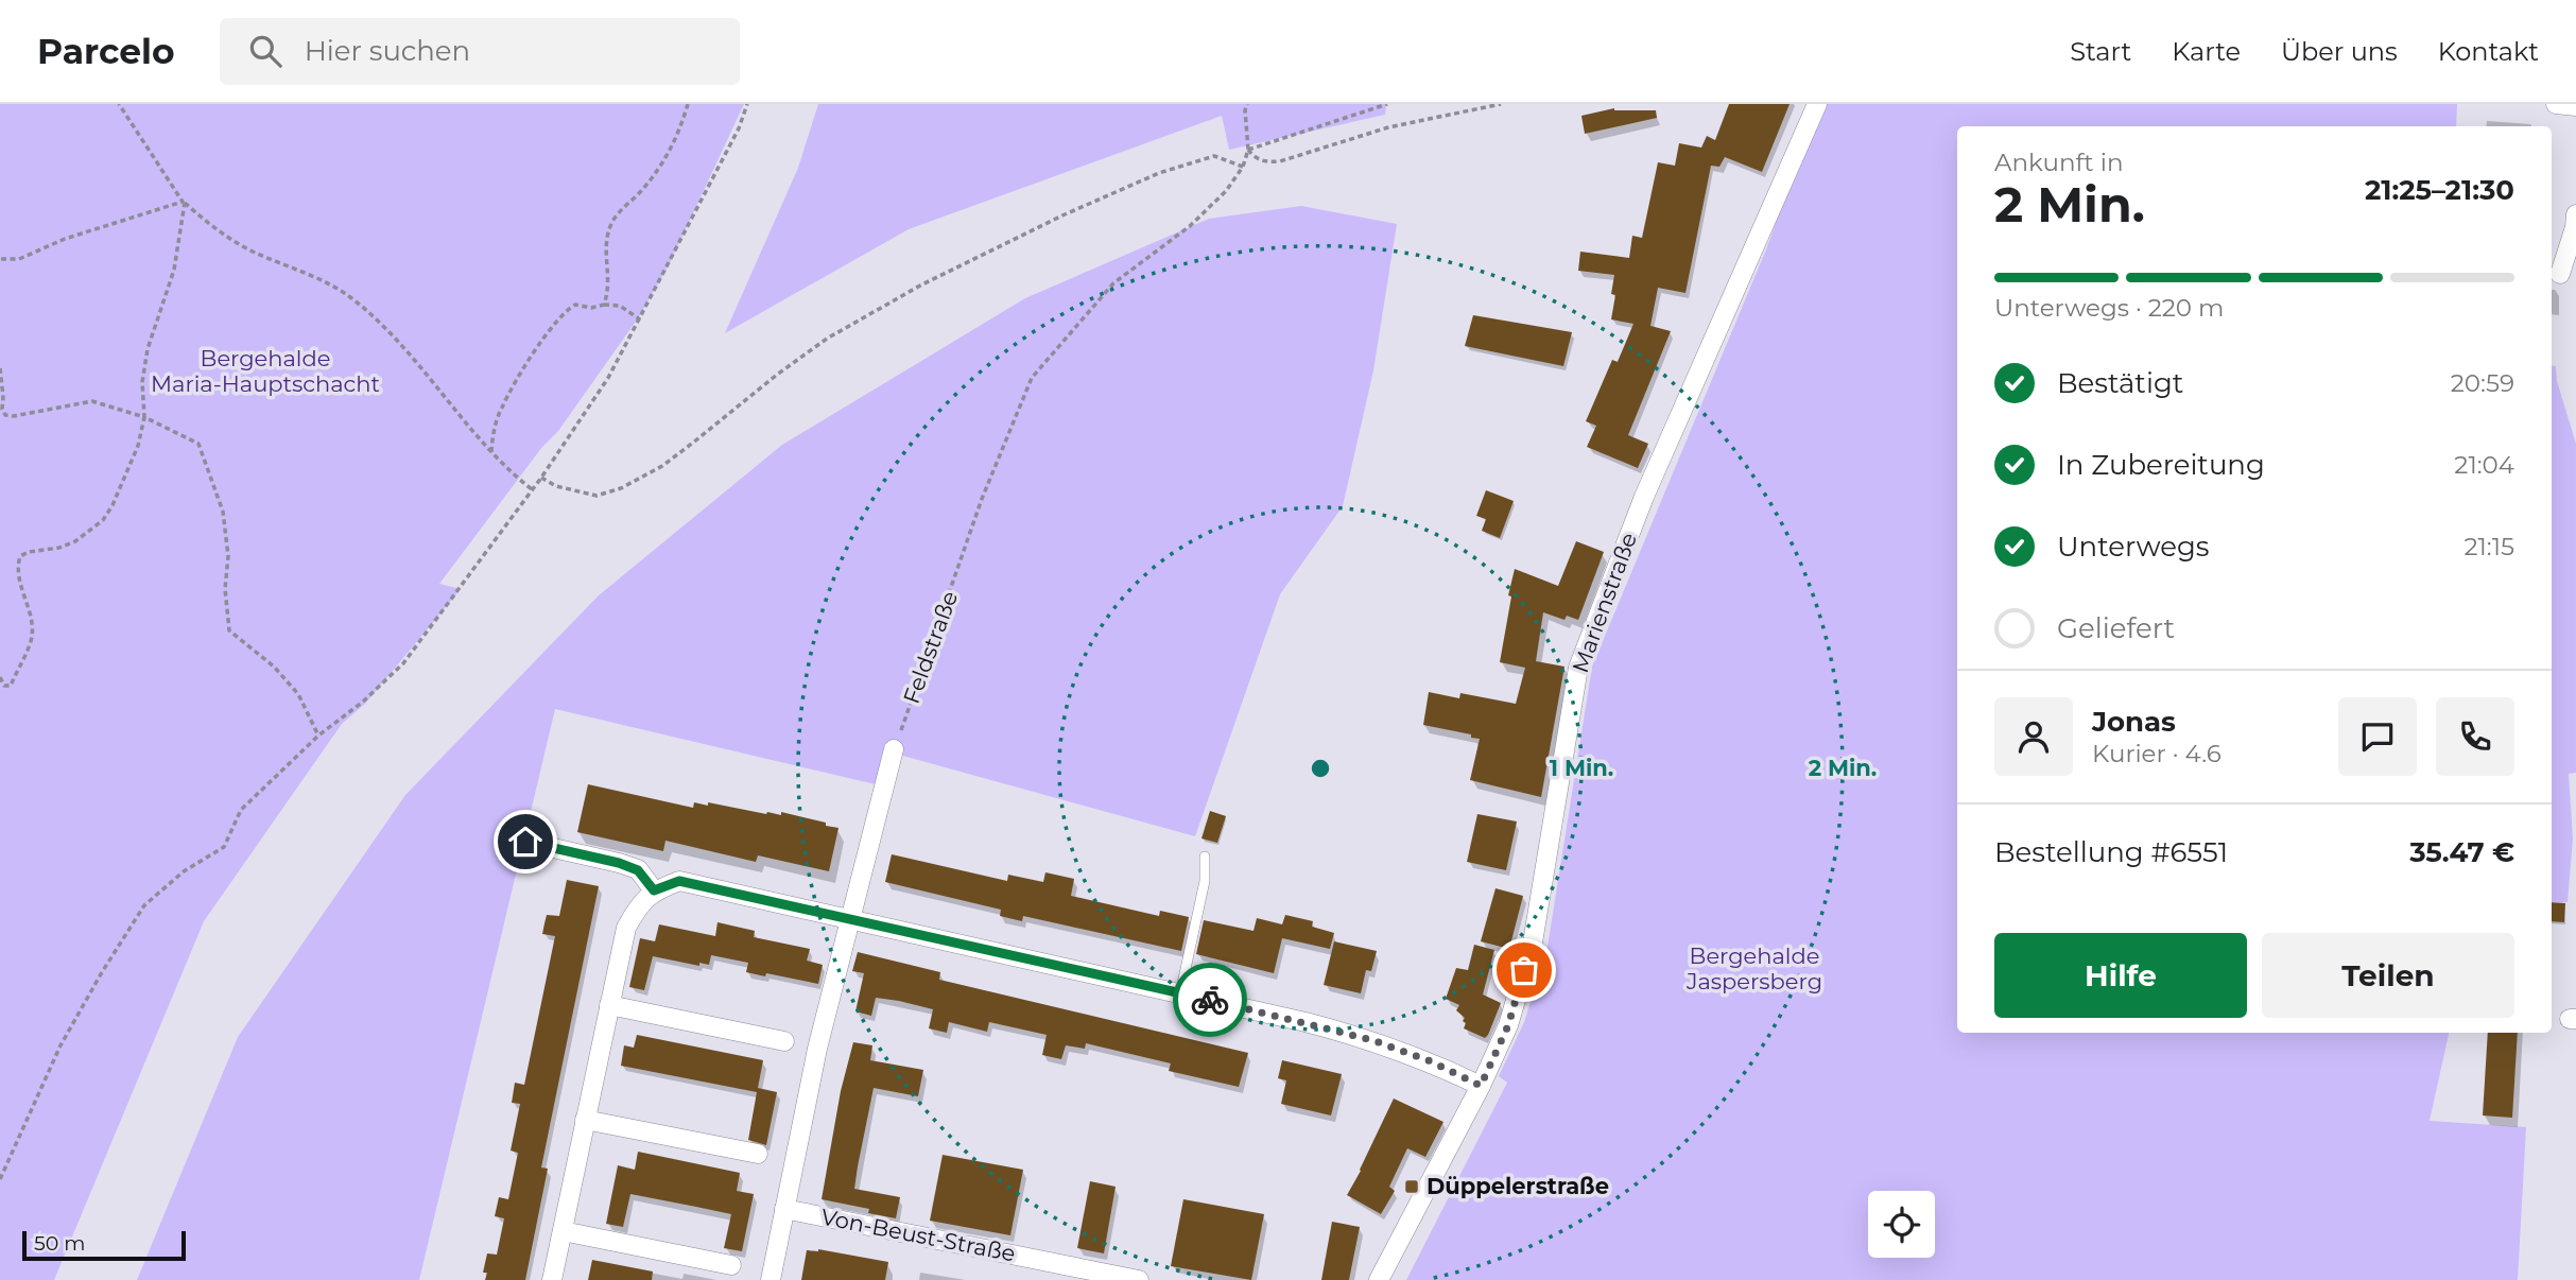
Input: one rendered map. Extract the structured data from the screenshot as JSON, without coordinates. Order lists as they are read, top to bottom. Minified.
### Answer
{"streets":{"street":["Marienstraße","Von-Beust-Straße"],"path":["Feldstraße"]},"parks":["Bergehalde Maria-Hauptschacht","Bergehalde Jaspersberg"],"places":{"transit":["Düppelerstraße"]},"scale_bar":"50 m","page":{"header":"Parcelo","search":"Hier suchen","nav":["Start","Karte","Über uns","Kontakt"],"heading":["2 Min.","Ankunft in","21:25–21:30"],"panel":["Jonas","Kurier · 4.6","Bestellung #6551","35.47 €"],"bar":"Unterwegs · 220 m","list":[["Bestätigt","20:59"],["In Zubereitung","21:04"],["Unterwegs","21:15"],"Geliefert"],"buttons":["Hilfe","Teilen"],"scale":"50 m"},"rings":["1 Min.","2 Min."]}
